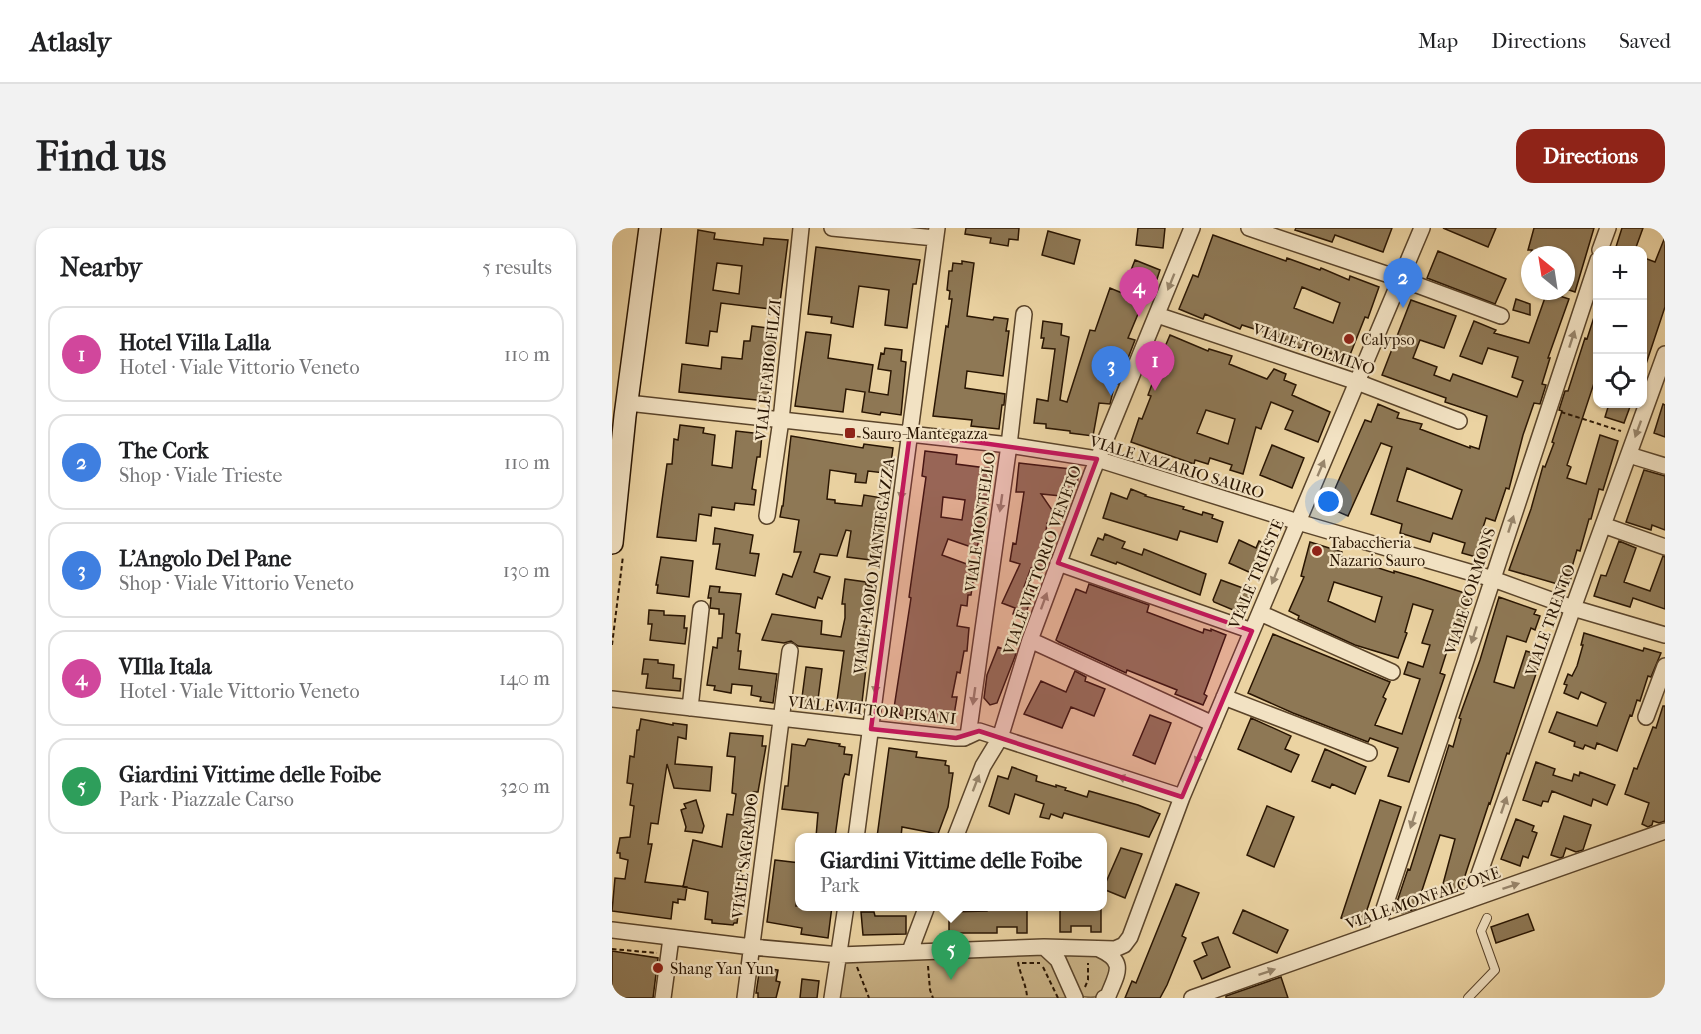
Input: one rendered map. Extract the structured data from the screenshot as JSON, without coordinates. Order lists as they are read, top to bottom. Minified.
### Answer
{"streets":{"street":["VIALE TOLMINO","VIALE FABIO FILZI","VIALE NAZARIO SAURO","VIALE MONTELLO","VIALE VITTORIO VENETO","VIALE PAOLO MANTEGAZZA","VIALE TRIESTE","VIALE CORMONS","VIALE TRENTO","VIALE VITTOR PISANI","VIALE SAGRADO","VIALE MONFALCONE"]},"crossings":[["VIALE TOLMINO","VIALE VITTORIO VENETO"],["VIALE TOLMINO","VIALE TRIESTE"],["VIALE FABIO FILZI","VIALE NAZARIO SAURO"],["VIALE NAZARIO SAURO","VIALE MONTELLO"],["VIALE NAZARIO SAURO","VIALE VITTORIO VENETO"],["VIALE NAZARIO SAURO","VIALE PAOLO MANTEGAZZA"],["VIALE NAZARIO SAURO","VIALE TRIESTE"],["VIALE NAZARIO SAURO","VIALE CORMONS"],["VIALE NAZARIO SAURO","VIALE TRENTO"],["VIALE MONTELLO","VIALE VITTOR PISANI"],["VIALE VITTORIO VENETO","VIALE VITTOR PISANI"],["VIALE PAOLO MANTEGAZZA","VIALE VITTOR PISANI"],["VIALE TRIESTE","VIALE VITTOR PISANI"],["VIALE CORMONS","VIALE MONFALCONE"],["VIALE TRENTO","VIALE MONFALCONE"],["VIALE VITTOR PISANI","VIALE SAGRADO"]],"one_way":["VIALE MONTELLO","VIALE PAOLO MANTEGAZZA","VIALE MONFALCONE"],"places":{"other":["Calypso","Tabaccheria Nazario Sauro","Shang Yan Yun"],"transit":["Sauro-Mantegazza"]},"north":"top left","page":{"header":"Atlasly","nav":["Map","Directions","Saved"],"buttons":"Directions","title":"Find us","heading":["Nearby","5 results"],"map_buttons":["+","−"],"pins":["2","4","1","3","5"],"list":[{"mark":"1","name":"Hotel Villa Lalla","note":"Hotel · Viale Vittorio Veneto","value":"110 m"},{"mark":"2","name":"The Cork","note":"Shop · Viale Trieste","value":"110 m"},{"mark":"3","name":"L'Angolo Del Pane","note":"Shop · Viale Vittorio Veneto","value":"130 m"},{"mark":"4","name":"VIlla Itala","note":"Hotel · Viale Vittorio Veneto","value":"140 m"},{"mark":"5","name":"Giardini Vittime delle Foibe","note":"Park · Piazzale Carso","value":"320 m"}],"popup":["Giardini Vittime delle Foibe","Park"]}}
